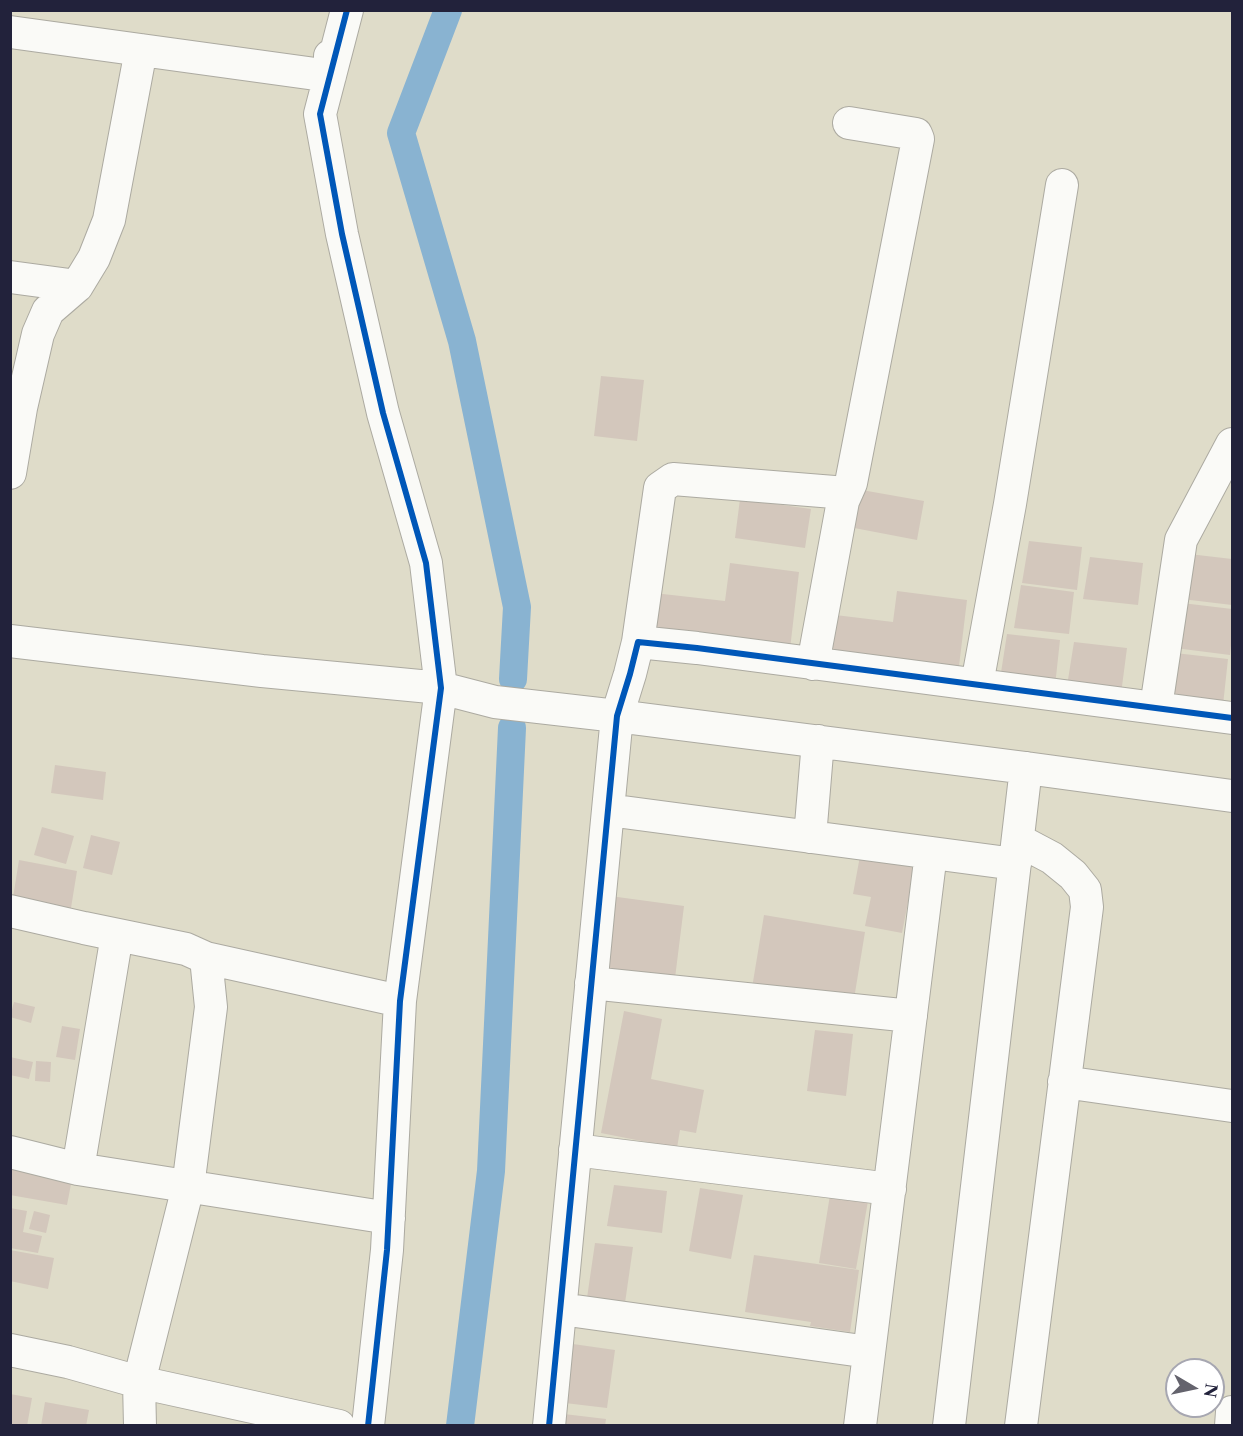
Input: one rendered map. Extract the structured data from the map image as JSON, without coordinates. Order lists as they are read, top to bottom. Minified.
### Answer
{"north":"right"}
